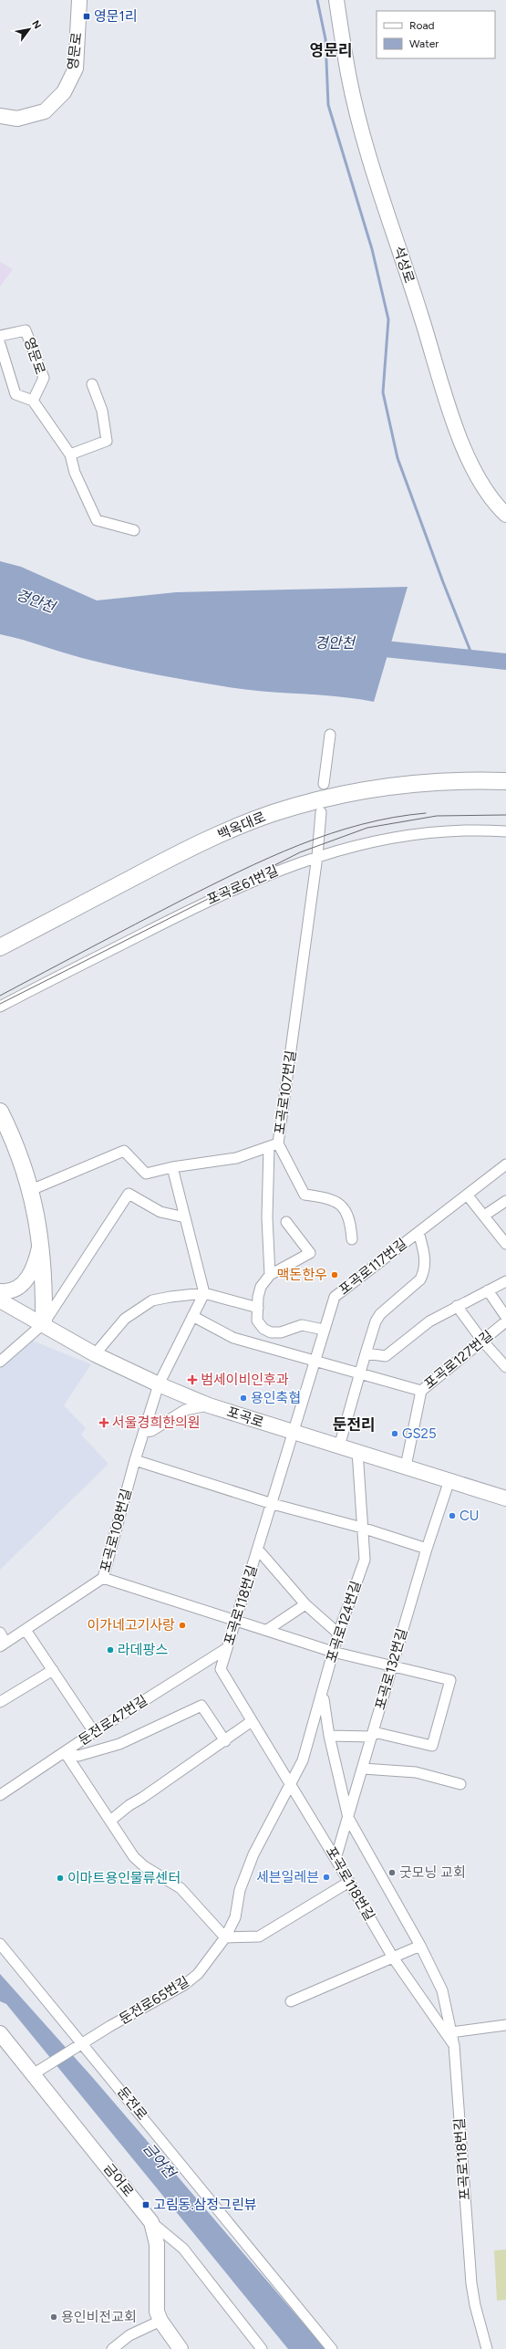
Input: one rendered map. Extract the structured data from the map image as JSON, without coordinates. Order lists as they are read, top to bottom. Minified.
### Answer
{"streets":{"main road":["백옥대로"],"street":["영문로","석성로","포곡로61번길","포곡로107번길","포곡로117번길","포곡로127번길","포곡로","포곡로108번길","포곡로118번길","포곡로124번길","포곡로132번길","둔전로47번길","둔전로65번길","둔전로","금어로"]},"crossings":[["포곡로61번길","포곡로107번길"],["포곡로117번길","포곡로"],["포곡로117번길","포곡로118번길"],["포곡로127번길","포곡로"],["포곡로","포곡로108번길"],["포곡로","포곡로118번길"],["포곡로","포곡로124번길"],["포곡로","포곡로132번길"],["포곡로118번길","포곡로124번길"],["포곡로118번길","포곡로132번길"],["포곡로118번길","둔전로47번길"],["포곡로118번길","둔전로65번길"],["포곡로124번길","둔전로65번길"],["둔전로65번길","둔전로"],["둔전로65번길","금어로"]],"districts":["영문리","둔전리"],"water":["경안천","금어천"],"places":{"transit":["영문1리","고림동.삼정그린뷰"],"other":["맥돈한우","용인축협","GS25","CU","이가네고기사랑","라데팡스","굿모닝 교회","세븐일레븐","이마트용인물류센터","용인비전교회"],"health":["범세이비인후과","서울경희한의원"]},"legend":["Road","Water"],"north":"top right"}
